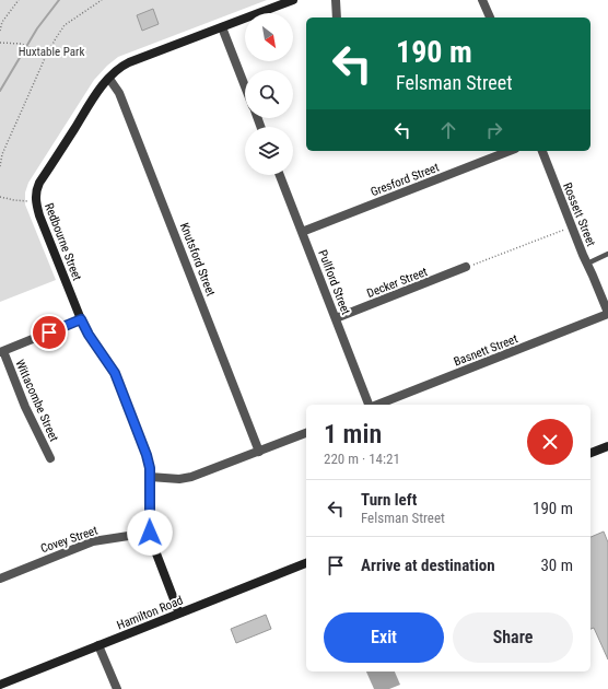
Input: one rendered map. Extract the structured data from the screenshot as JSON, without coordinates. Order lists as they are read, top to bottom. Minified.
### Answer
{"streets":{"street":["Gresford Street","Rossett Street","Redbourne Street","Knutsford Street","Pullford Street","Decker Street","Basnett Street","Wittacombe Street","Covey Street","Hamilton Road"]},"crossings":[["Gresford Street","Pullford Street"],["Rossett Street","Basnett Street"],["Redbourne Street","Knutsford Street"],["Redbourne Street","Covey Street"],["Redbourne Street","Hamilton Road"],["Pullford Street","Decker Street"]],"parks":["Huxtable Park"],"north":"bottom right","page":{"turn":["190 m","Felsman Street"],"heading":["1 min","220 m · 14:21"],"list":[{"name":"Turn left","note":"Felsman Street","value":"190 m"},{"name":"Arrive at destination","value":"30 m"}],"buttons":["Exit","Share"]}}
